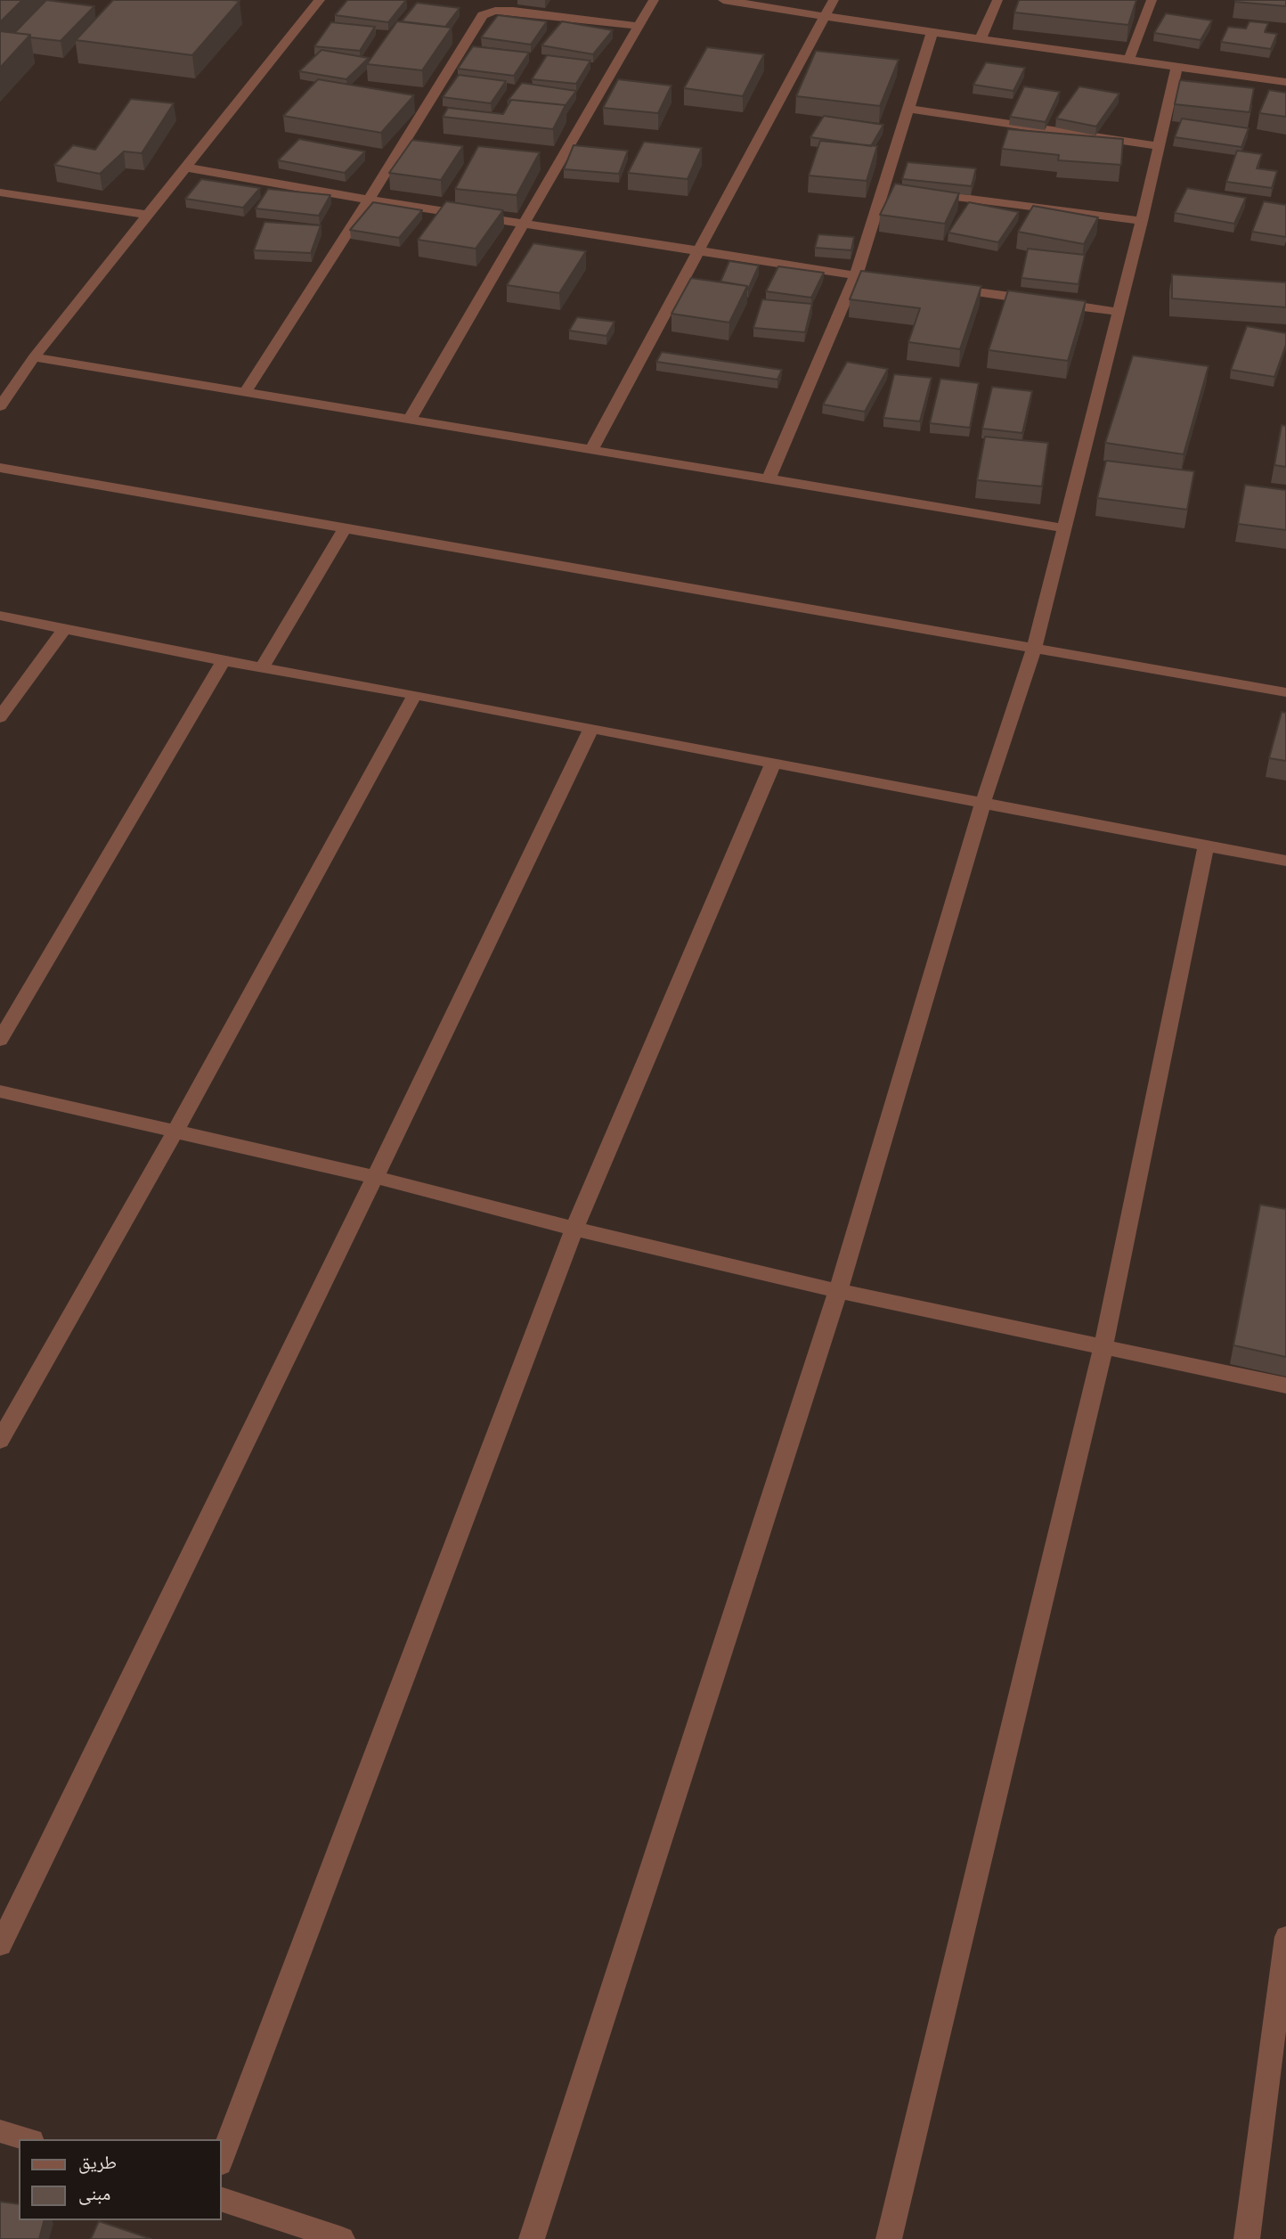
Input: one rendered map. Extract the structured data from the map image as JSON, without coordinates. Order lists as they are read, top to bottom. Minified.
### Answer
{"legend":["طريق","مبنى"]}
